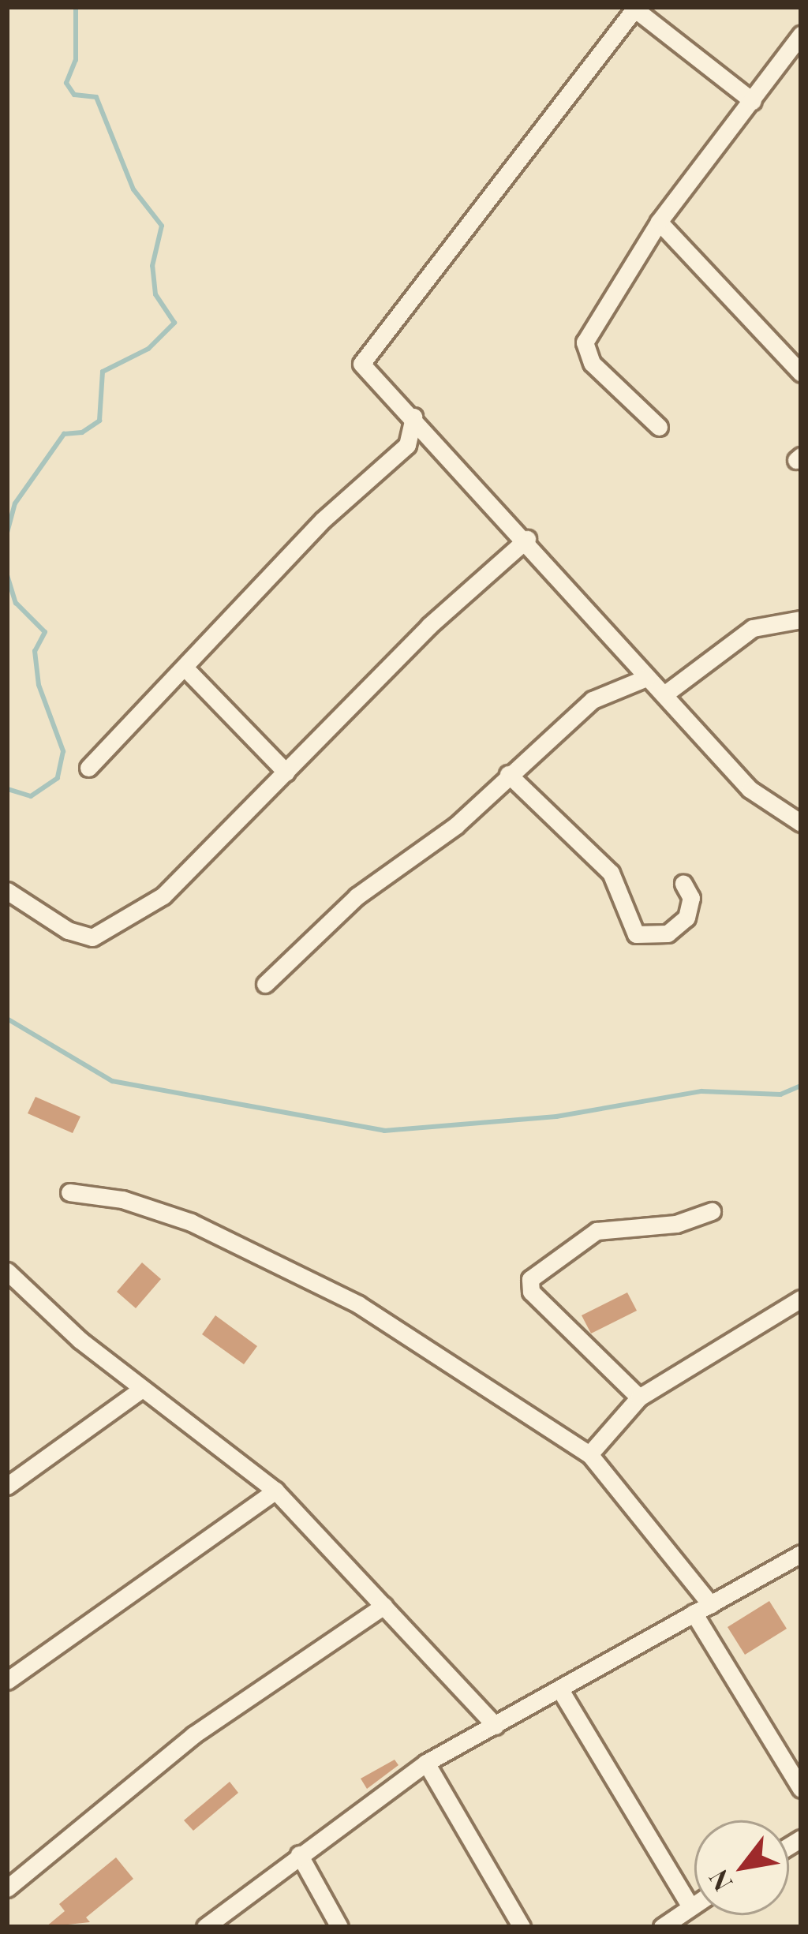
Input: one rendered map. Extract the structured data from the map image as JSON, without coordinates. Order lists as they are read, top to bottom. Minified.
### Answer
{"north":"bottom left"}
